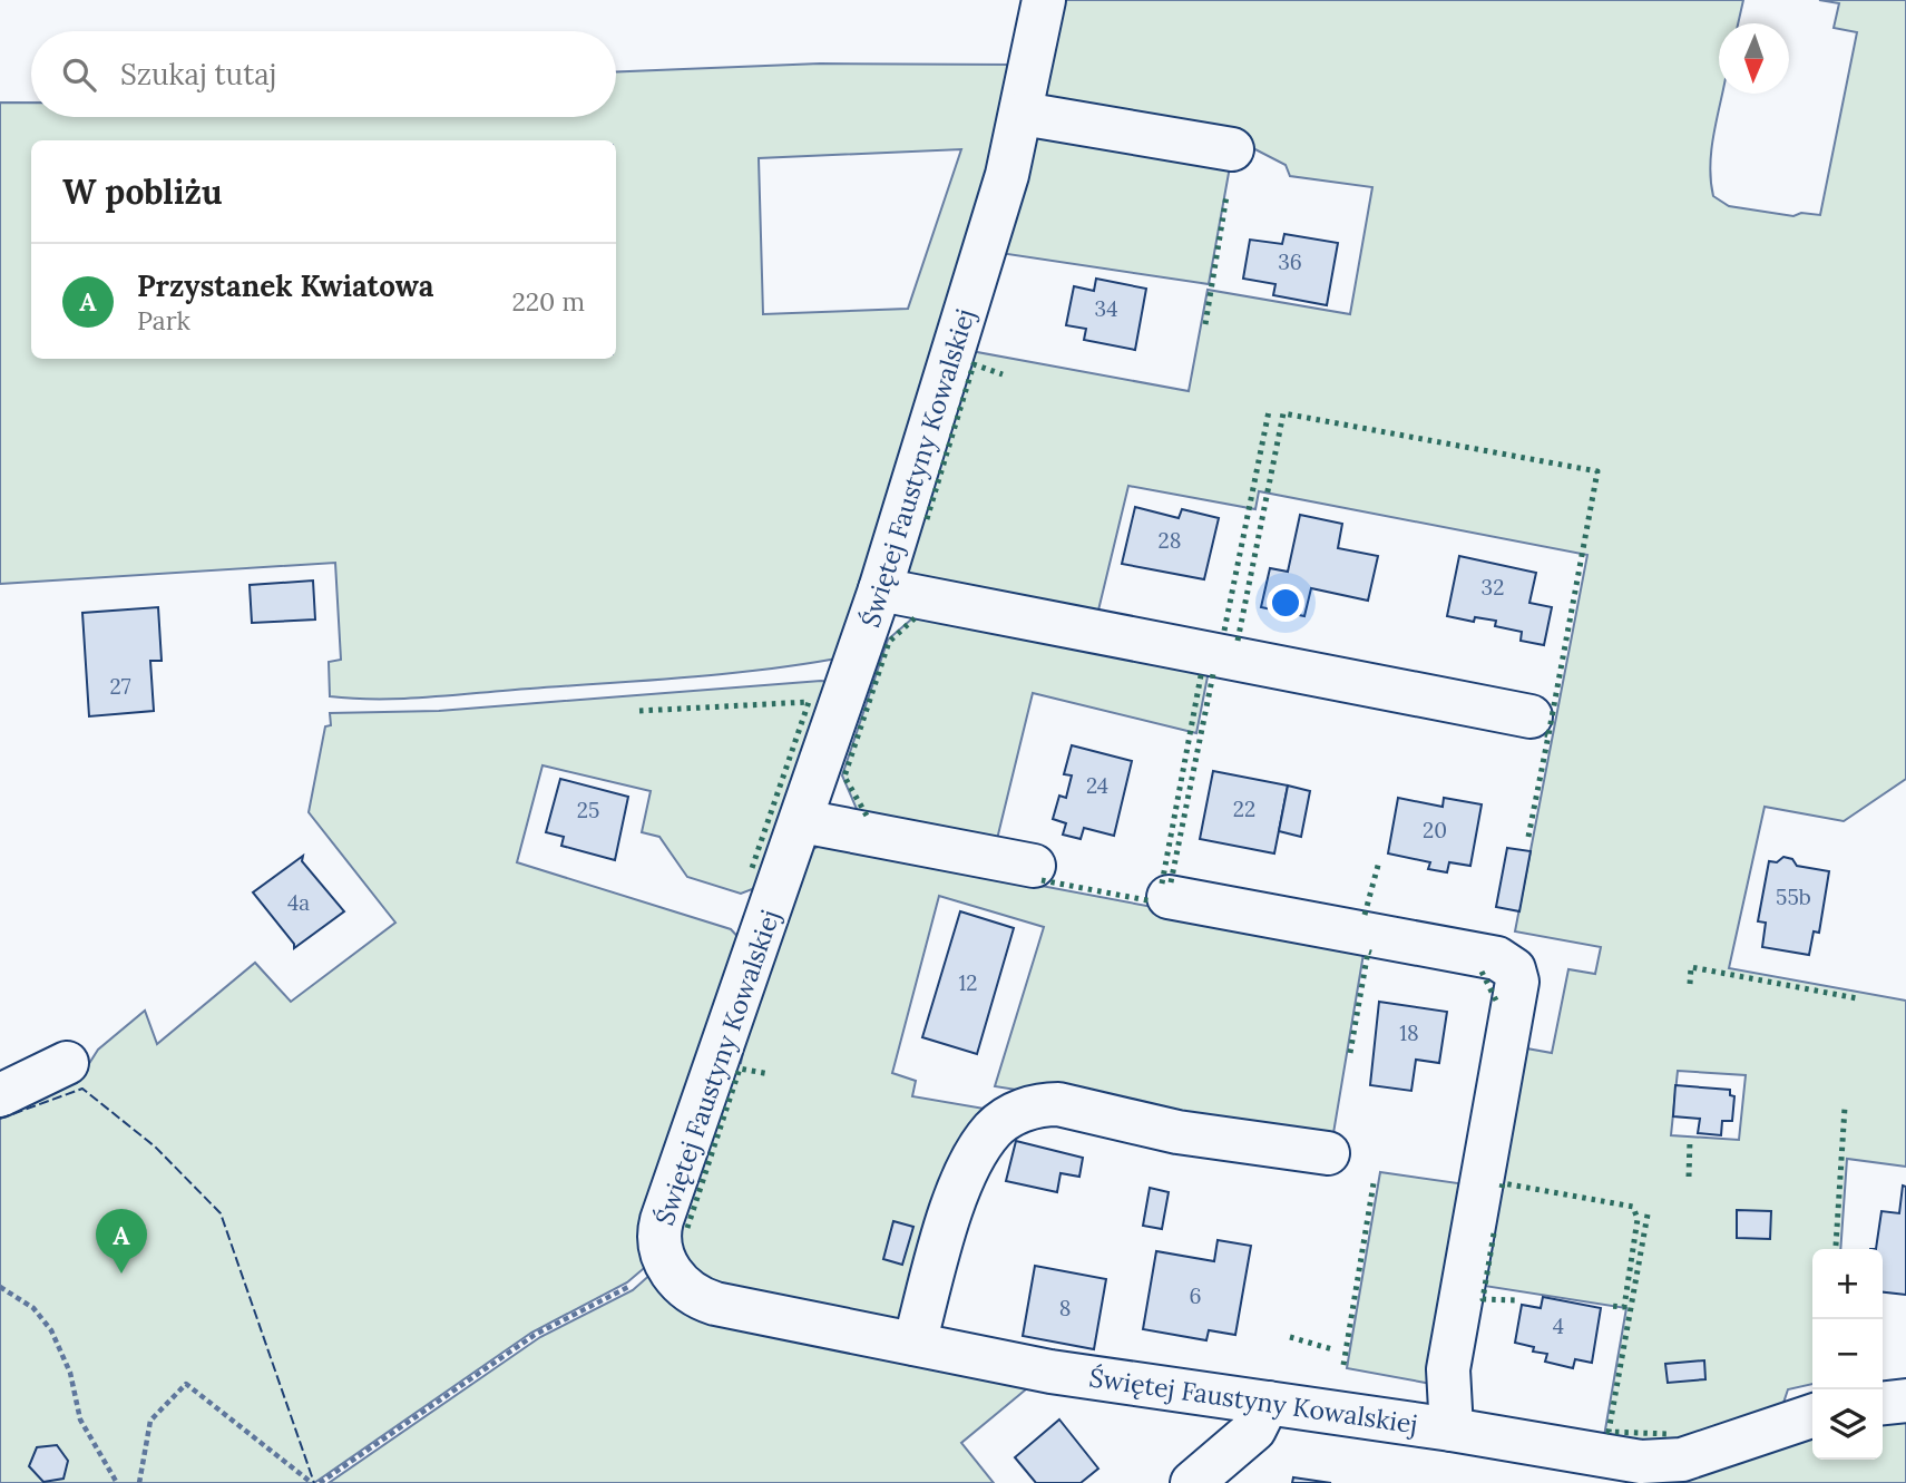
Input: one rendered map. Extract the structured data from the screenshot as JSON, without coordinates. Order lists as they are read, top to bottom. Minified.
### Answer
{"streets":{"street":["Świętej Faustyny Kowalskiej"]},"house_numbers":["36","34","28","32","27","24","22","25","20","55b","4a","12","18","6","8","4"],"north":"bottom","page":{"search":"Szukaj tutaj","heading":"W pobliżu","list":[{"mark":"A","name":"Przystanek Kwiatowa","note":"Park","value":"220 m"}],"pins":"A","map_buttons":["+","−"]}}
